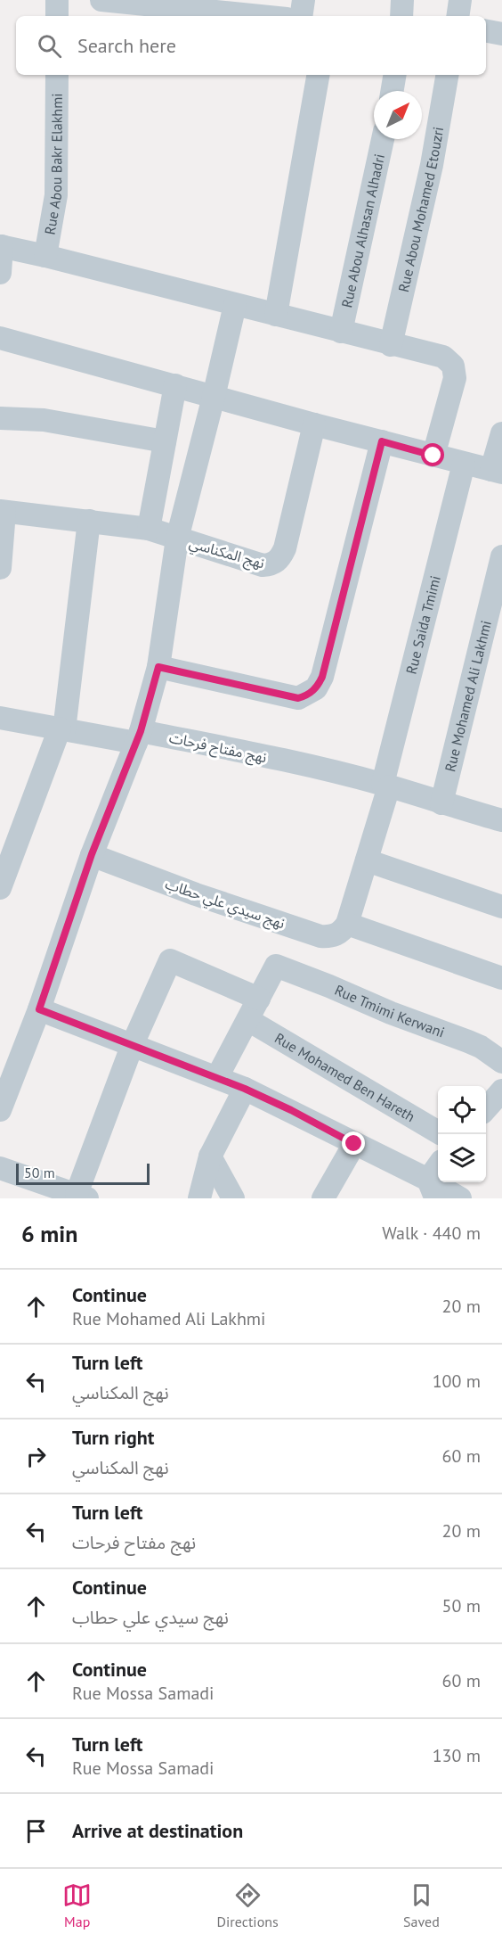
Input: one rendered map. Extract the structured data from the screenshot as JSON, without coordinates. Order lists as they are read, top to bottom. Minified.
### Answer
{"streets":{"street":["Rue Abou Bakr Elakhmi","Rue Abou Mohamed Etouzri","Rue Abou Alhasan Alhadri","نهج المكناسي","Rue Saida Tmimi","Rue Mohamed Ali Lakhmi","نهج مفتاح فرحات","نهج سيدي علي حطاب","Rue Tmimi Kerwani","Rue Mohamed Ben Hareth"]},"crossings":[["Rue Saida Tmimi","نهج مفتاح فرحات"],["Rue Mohamed Ali Lakhmi","نهج مفتاح فرحات"]],"scale_bar":"50 m","north":"top right","page":{"search":"Search here","scale":"50 m","heading":["6 min","Walk · 440 m"],"list":[["Continue","Rue Mohamed Ali Lakhmi","20 m"],["Turn left","نهج المكناسي","100 m"],["Turn right","نهج المكناسي","60 m"],["Turn left","نهج مفتاح فرحات","20 m"],["Continue","نهج سيدي علي حطاب","50 m"],["Continue","Rue Mossa Samadi","60 m"],["Turn left","Rue Mossa Samadi","130 m"],"Arrive at destination"],"nav":["Map","Directions","Saved"]}}
